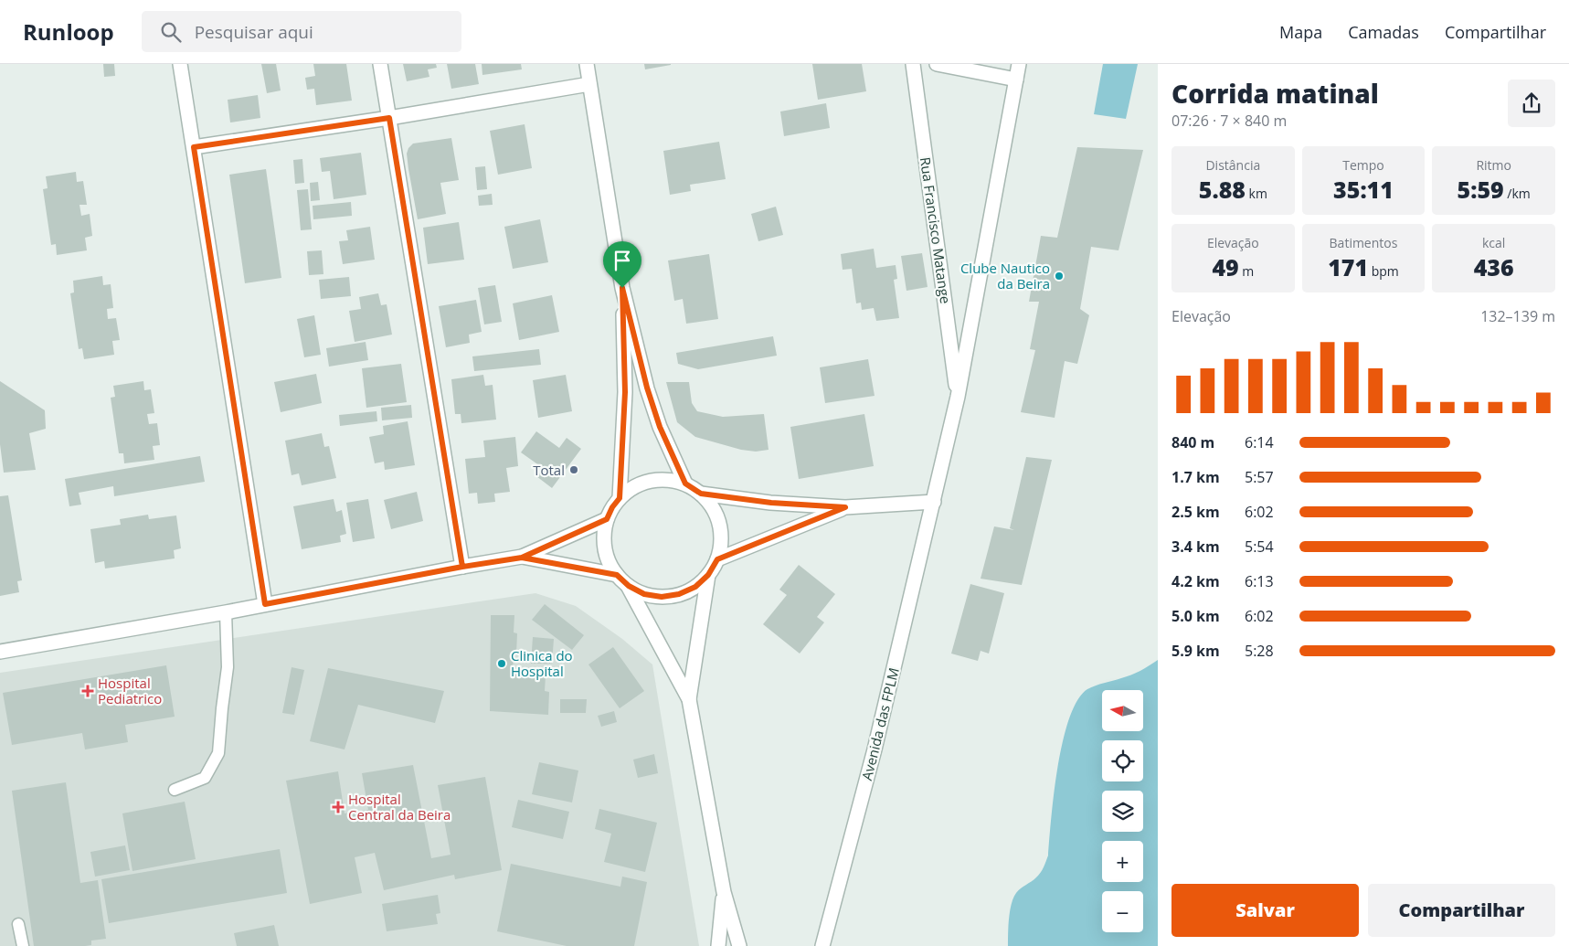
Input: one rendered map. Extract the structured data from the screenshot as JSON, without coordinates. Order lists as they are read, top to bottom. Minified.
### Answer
{"streets":{"street":["Rua Francisco Matange","Avenida das FPLM"]},"crossings":[["Rua Francisco Matange","Avenida das FPLM"]],"places":{"other":["Clube Nautico da Beira","Total","Clinica do Hospital"],"health":["Hospital Pediatrico","Hospital Central da Beira"]},"north":"left","page":{"header":"Runloop","search":"Pesquisar aqui","nav":["Mapa","Camadas","Compartilhar"],"heading":["Corrida matinal","07:26 · 7 × 840 m"],"stats":[["Distância","5.88 km"],["Tempo","35:11"],["Ritmo","5:59 /km"],["Elevação","49 m"],["Batimentos","171 bpm"],["kcal","436"]],"chart":["Elevação","132–139 m"],"list":[{"name":"840 m","note":"6:14"},{"name":"1.7 km","note":"5:57"},{"name":"2.5 km","note":"6:02"},{"name":"3.4 km","note":"5:54"},{"name":"4.2 km","note":"6:13"},{"name":"5.0 km","note":"6:02"},{"name":"5.9 km","note":"5:28"}],"map_buttons":["+","−"],"buttons":["Salvar","Compartilhar"]}}
